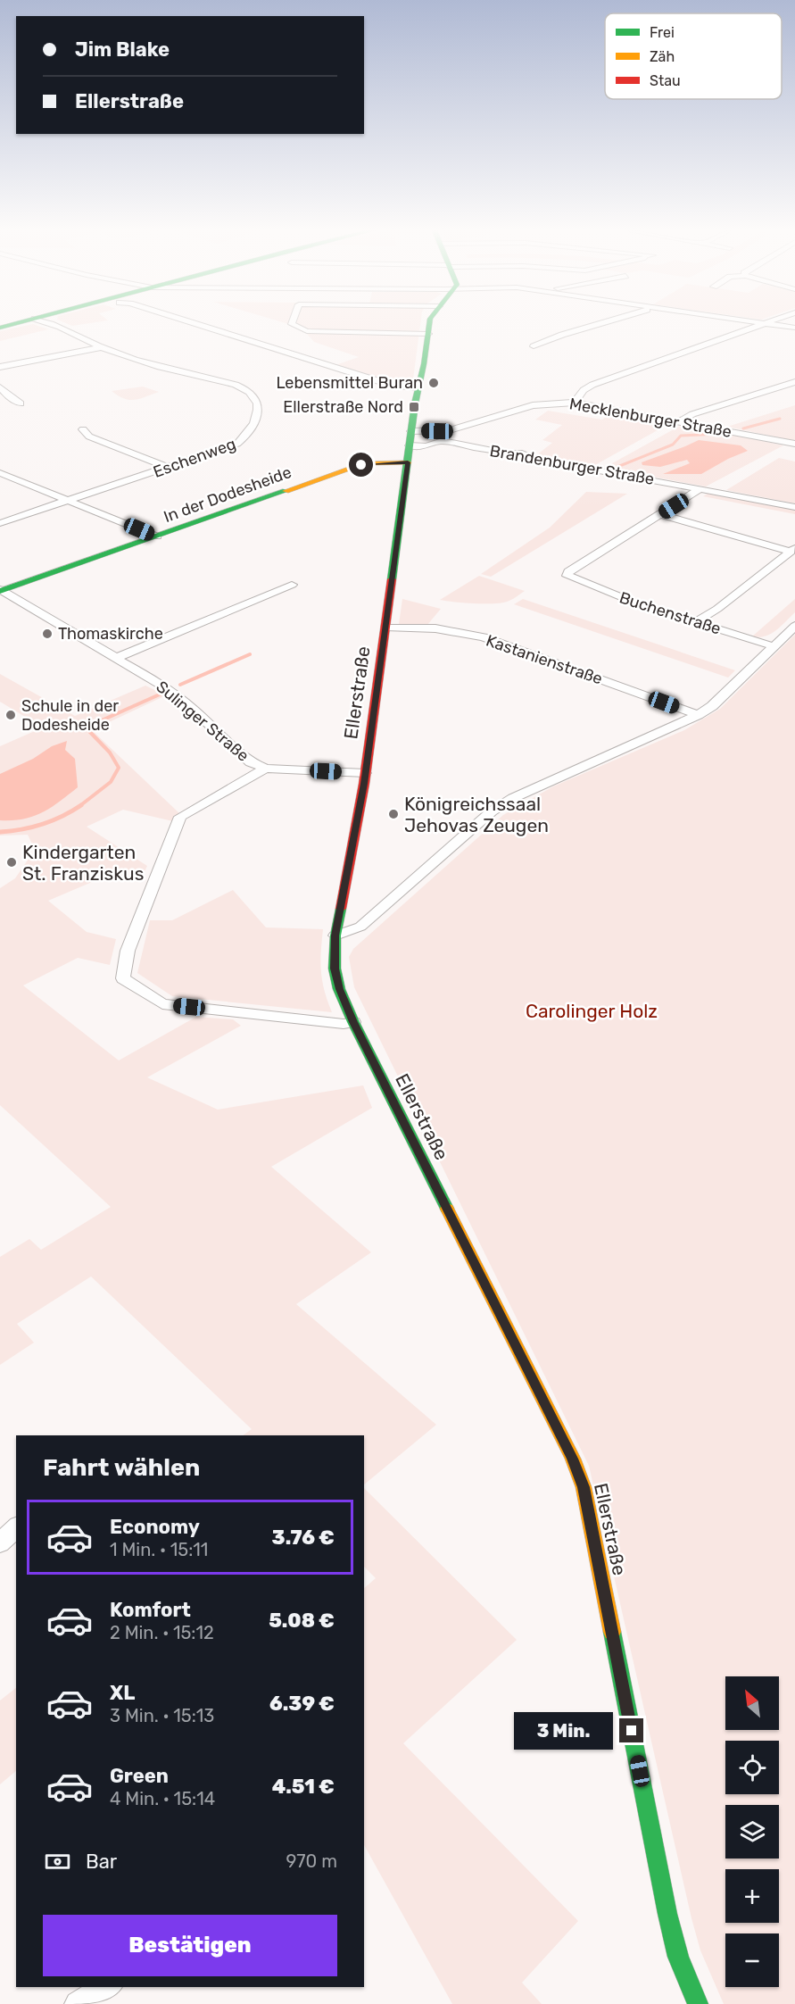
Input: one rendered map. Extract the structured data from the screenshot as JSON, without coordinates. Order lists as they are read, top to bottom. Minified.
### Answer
{"streets":{"street":["Mecklenburger Straße","Eschenweg","Brandenburger Straße","In der Dodesheide","Buchenstraße","Kastanienstraße","Ellerstraße","Sulinger Straße"]},"crossings":[["Mecklenburger Straße","Ellerstraße"],["Brandenburger Straße","Ellerstraße"],["In der Dodesheide","Ellerstraße"],["In der Dodesheide","Sulinger Straße"],["Kastanienstraße","Ellerstraße"]],"parks":["Carolinger Holz"],"places":{"other":["Lebensmittel Buran","Thomaskirche","Schule in der Dodesheide","Königreichssaal Jehovas Zeugen","Kindergarten St. Franziskus"],"transit":["Ellerstraße Nord"]},"legend":["Frei","Zäh","Stau"],"north":"top left","page":{"banner":["Jim Blake","Ellerstraße"],"heading":"Fahrt wählen","list":[{"name":"Economy","note":"1 Min. · 15:11","value":"3.76 €"},{"name":"Komfort","note":"2 Min. · 15:12","value":"5.08 €"},{"name":"XL","note":"3 Min. · 15:13","value":"6.39 €"},{"name":"Green","note":"4 Min. · 15:14","value":"4.51 €"}],"map_buttons":["+","−"],"bubble":"3 Min.","pay":["Bar","970 m"],"buttons":"Bestätigen"}}
